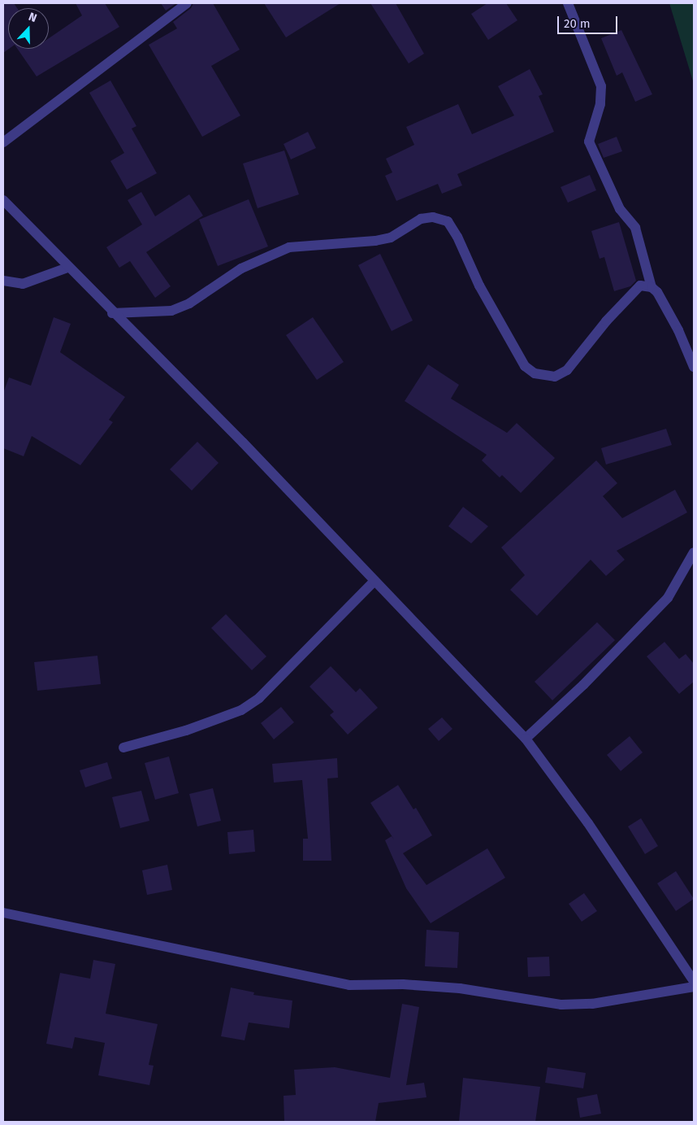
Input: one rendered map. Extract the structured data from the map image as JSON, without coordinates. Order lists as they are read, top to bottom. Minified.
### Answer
{"scale_bar":"20 m","north":"top"}
